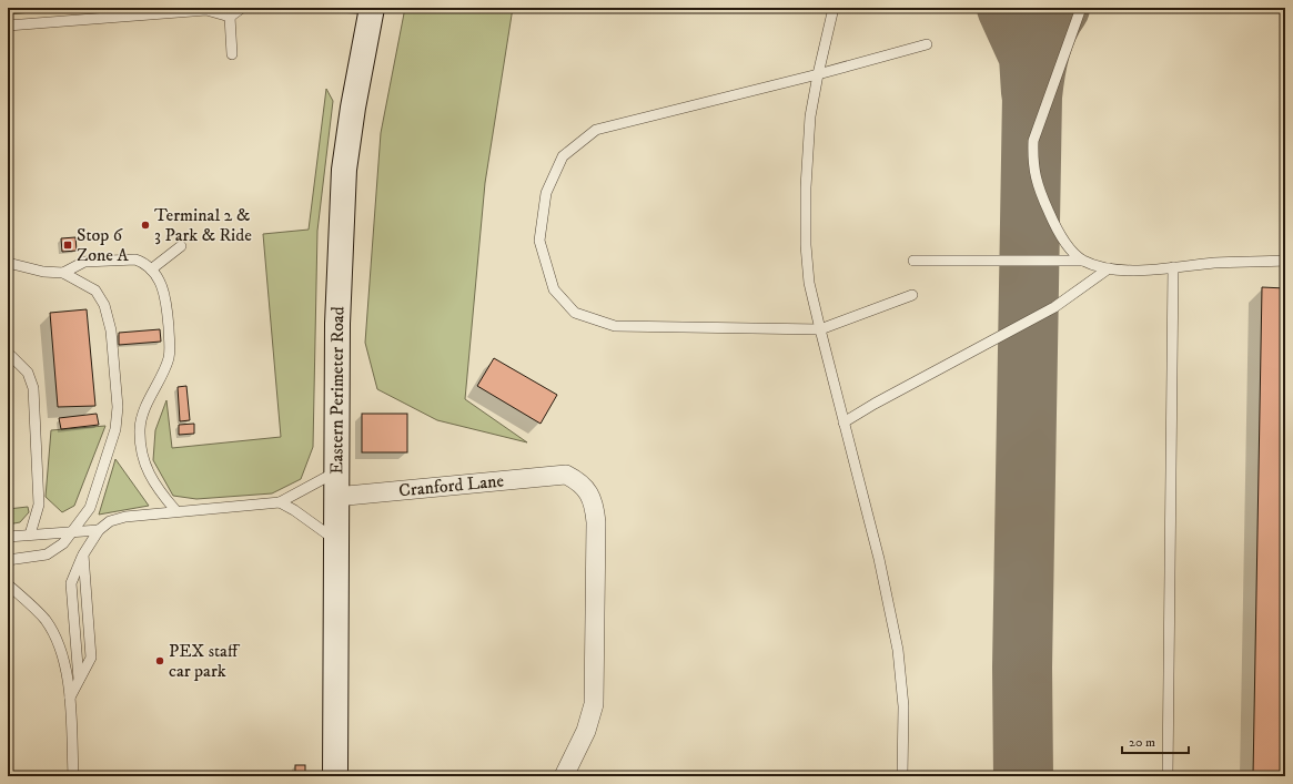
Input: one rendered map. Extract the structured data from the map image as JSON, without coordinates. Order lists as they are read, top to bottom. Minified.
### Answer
{"streets":{"street":["Eastern Perimeter Road","Cranford Lane"]},"crossings":[["Eastern Perimeter Road","Cranford Lane"]],"places":{"other":["Terminal 2 & 3 Park & Ride","PEX staff car park"],"transit":["Stop 6 Zone A"]},"scale_bar":"20 m"}
